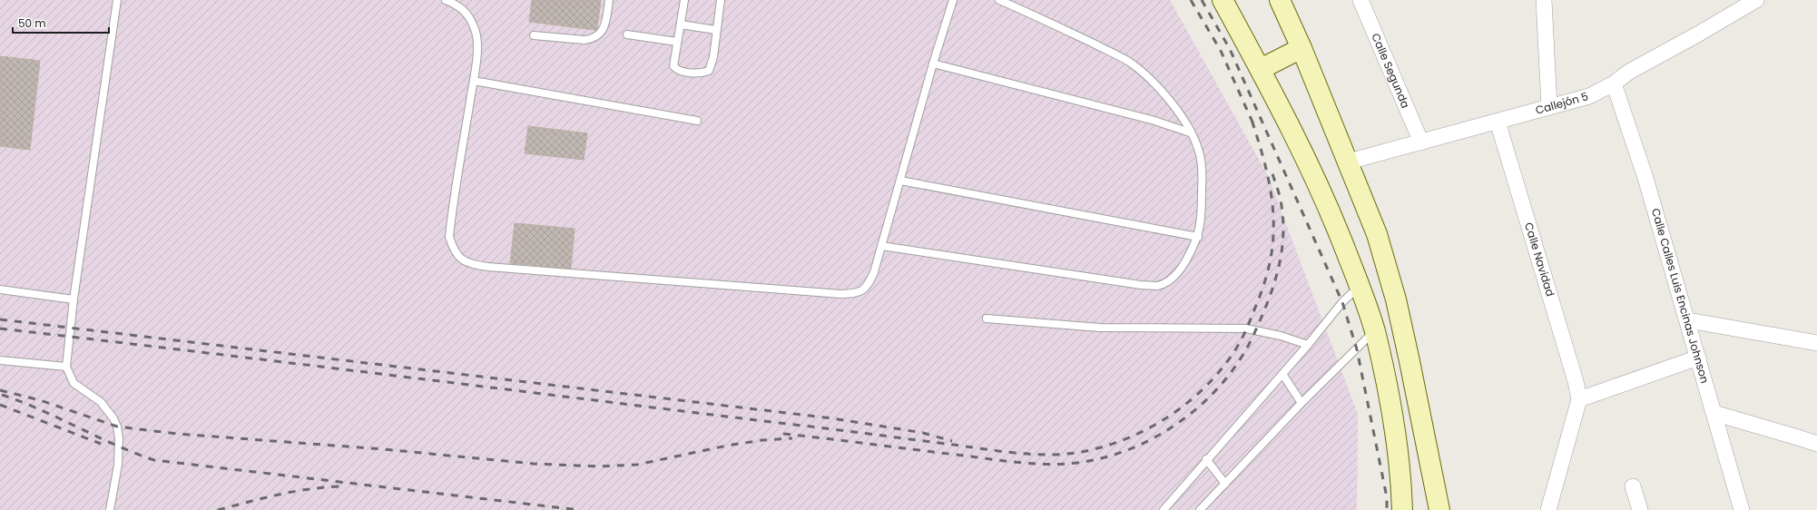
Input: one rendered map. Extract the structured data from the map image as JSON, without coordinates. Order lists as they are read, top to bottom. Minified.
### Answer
{"streets":{"street":["Calle Segunda","Callejón 5","Calle Navidad","Calle Calles Luis Encinas Johnson"]},"crossings":[["Calle Segunda","Callejón 5"],["Callejón 5","Calle Navidad"],["Callejón 5","Calle Calles Luis Encinas Johnson"]],"scale_bar":"50 m"}
